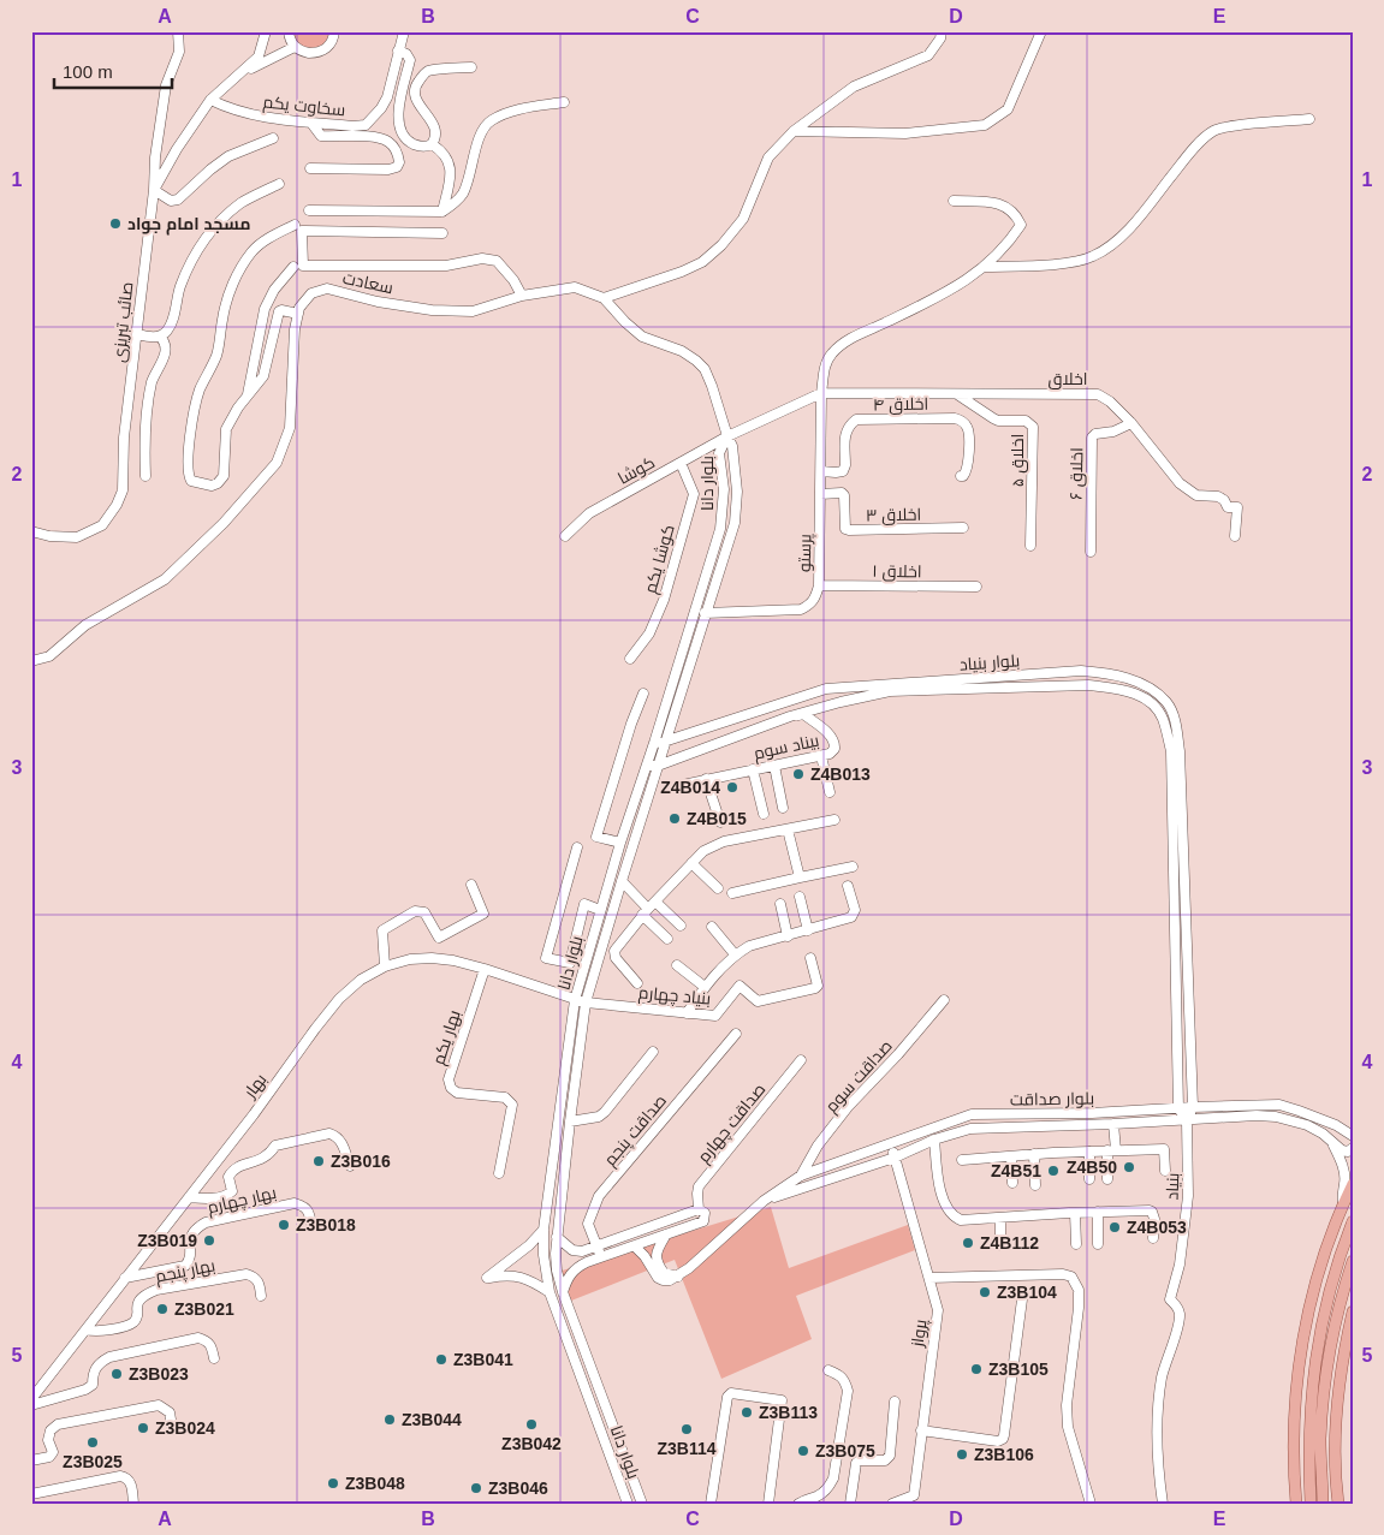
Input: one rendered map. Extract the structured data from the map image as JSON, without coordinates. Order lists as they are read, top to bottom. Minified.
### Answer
{"streets":{"street":["سخاوت یکم","سعادت","صائب تبریزی","اخلاق","اخلاق ۴","اخلاق ۵","کوشا","اخلاق ۶","بلوار دانا","اخلاق ۳","پرستو","کوشا یکم","اخلاق ۱","بلوار بنیاد","بیناد سوم","بنیاد چهارم","بهار یکم","صداقت سوم","بهار","بلوار صداقت","صداقت چهارم","صداقت پنجم","بنیاد","بهار چهارم","بهار پنجم","پرواز"]},"crossings":[["سخاوت یکم","صائب تبریزی"],["سعادت","کوشا"],["سعادت","بلوار دانا"],["اخلاق","اخلاق ۵"],["اخلاق","اخلاق ۶"],["اخلاق","بلوار دانا"],["اخلاق","پرستو"],["اخلاق ۴","پرستو"],["کوشا","بلوار دانا"],["کوشا","کوشا یکم"],["بلوار دانا","پرستو"],["بلوار دانا","بلوار بنیاد"],["بلوار دانا","بنیاد چهارم"],["بلوار دانا","بهار"],["اخلاق ۳","پرستو"],["پرستو","اخلاق ۱"],["بلوار بنیاد","بیناد سوم"],["بنیاد چهارم","بهار"],["بهار یکم","بهار"],["صداقت سوم","بلوار صداقت"],["بهار","بهار چهارم"],["بهار","بهار پنجم"],["بلوار صداقت","بنیاد"],["بلوار صداقت","پرواز"]],"places":["مسجد امام جواد","Z4B013","Z4B014","Z4B015","Z3B016","Z4B50","Z4B51","Z3B018","Z4B053","Z3B019","Z4B112","Z3B104","Z3B021","Z3B041","Z3B105","Z3B023","Z3B113","Z3B044","Z3B042","Z3B024","Z3B114","Z3B025","Z3B075","Z3B106","Z3B048","Z3B046"],"scale_bar":"100 m","grid":{"columns":["A","B","C","D","E"],"rows":["1","2","3","4","5"]}}
